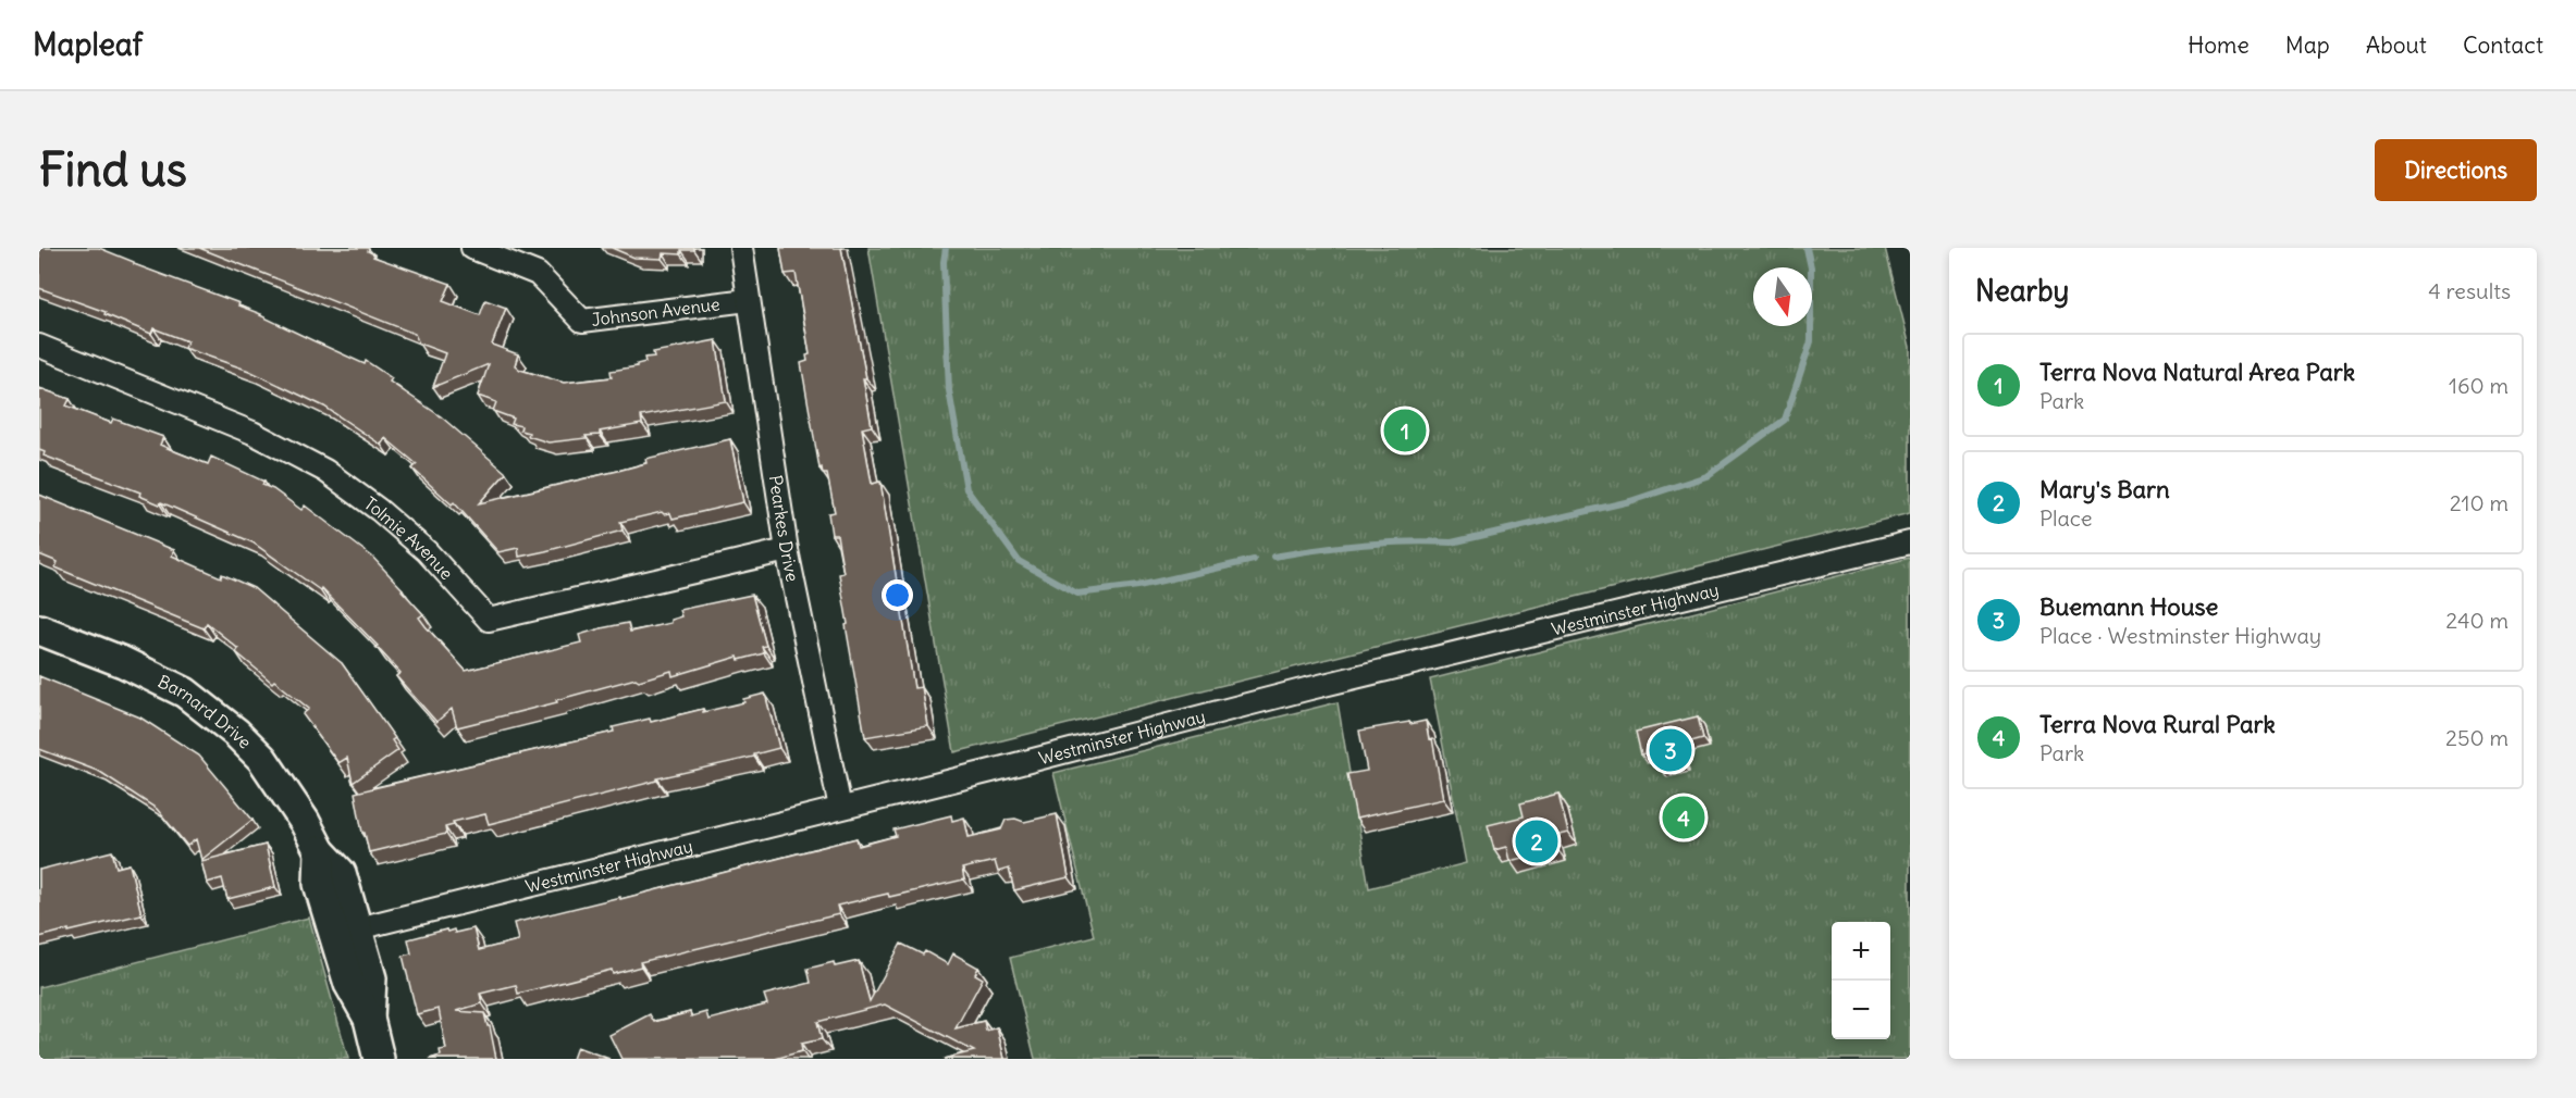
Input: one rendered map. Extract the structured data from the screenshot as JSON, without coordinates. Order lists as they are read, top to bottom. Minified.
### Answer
{"streets":{"street":["Johnson Avenue","Pearkes Drive","Tolmie Avenue","Westminster Highway","Barnard Drive"]},"crossings":[["Johnson Avenue","Pearkes Drive"],["Pearkes Drive","Tolmie Avenue"],["Pearkes Drive","Westminster Highway"],["Westminster Highway","Barnard Drive"]],"north":"bottom","page":{"header":"Mapleaf","nav":["Home","Map","About","Contact"],"buttons":"Directions","title":"Find us","heading":["Nearby","4 results"],"list":[{"mark":"1","name":"Terra Nova Natural Area Park","note":"Park","value":"160 m"},{"mark":"2","name":"Mary's Barn","note":"Place","value":"210 m"},{"mark":"3","name":"Buemann House","note":"Place · Westminster Highway","value":"240 m"},{"mark":"4","name":"Terra Nova Rural Park","note":"Park","value":"250 m"}],"pins":["1","3","4","2"],"map_buttons":["+","−"]}}
